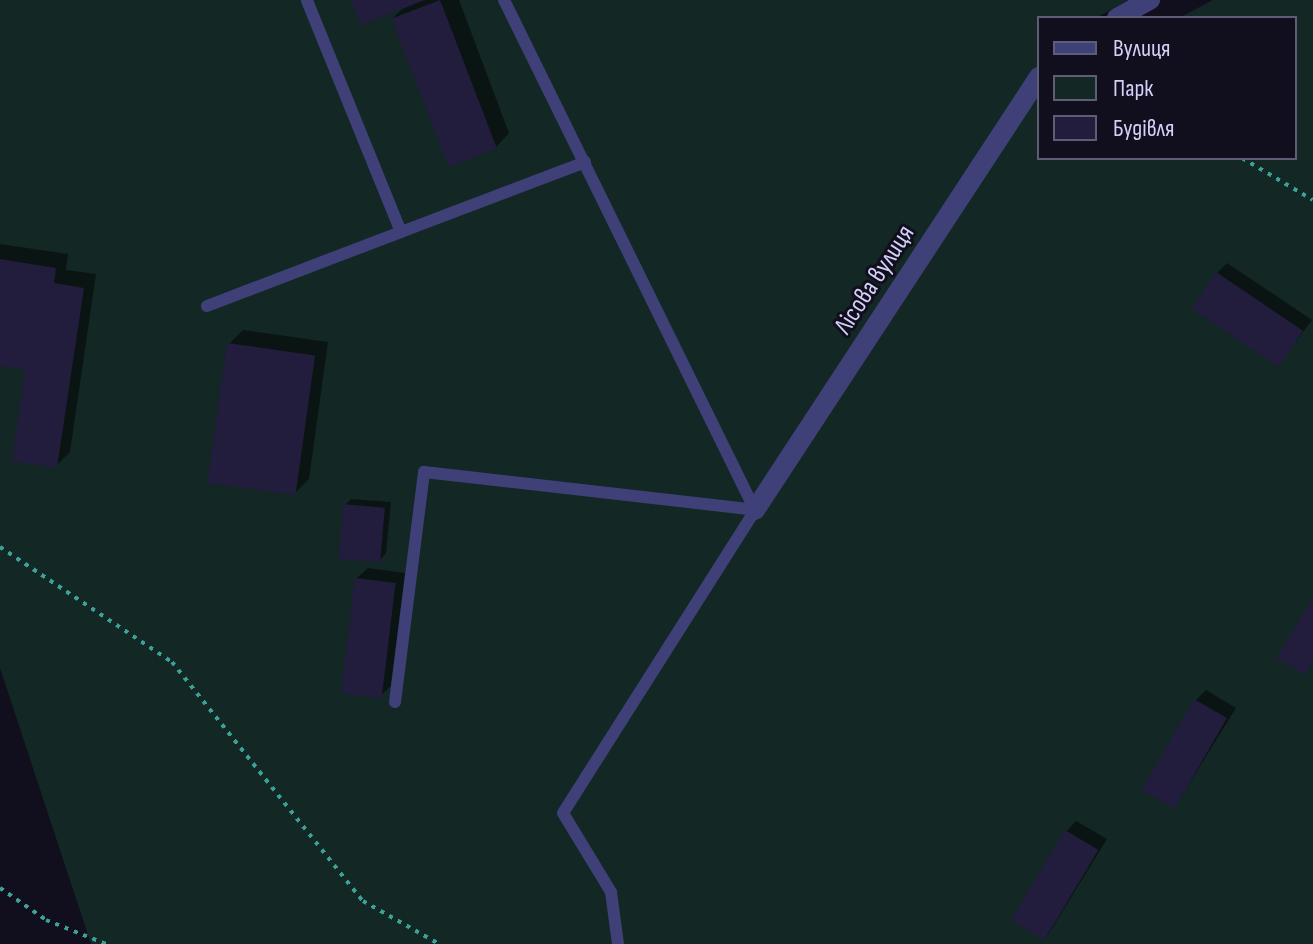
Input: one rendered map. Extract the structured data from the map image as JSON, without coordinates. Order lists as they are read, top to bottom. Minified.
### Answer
{"streets":{"street":["Лісова вулиця"]},"legend":["Вулиця","Парк","Будівля"]}
